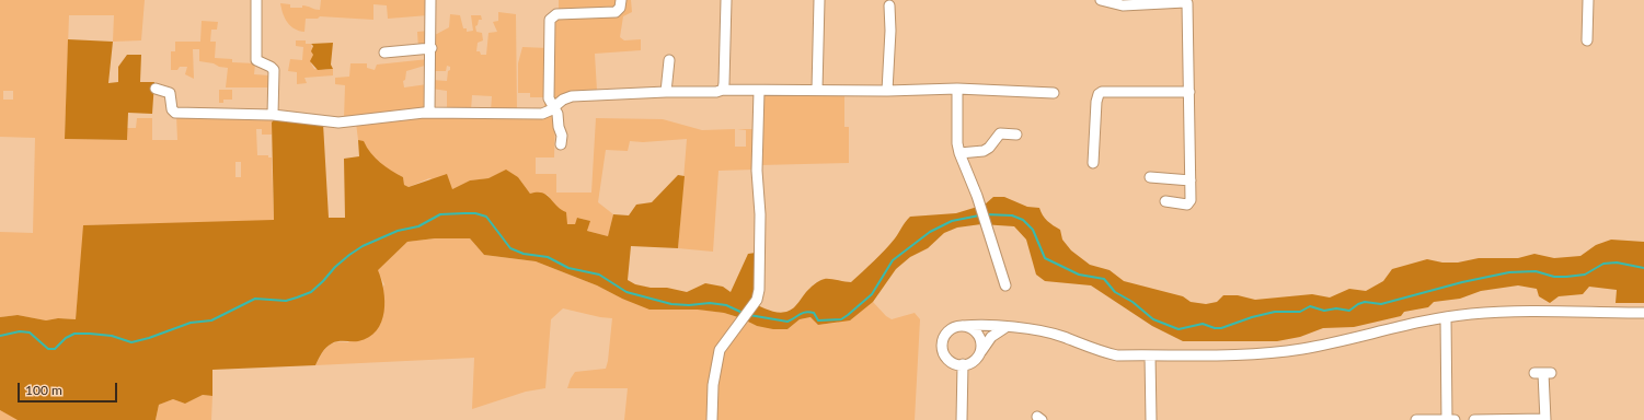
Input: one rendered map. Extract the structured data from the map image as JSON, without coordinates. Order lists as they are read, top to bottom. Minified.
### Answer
{"scale_bar":"100 m"}
